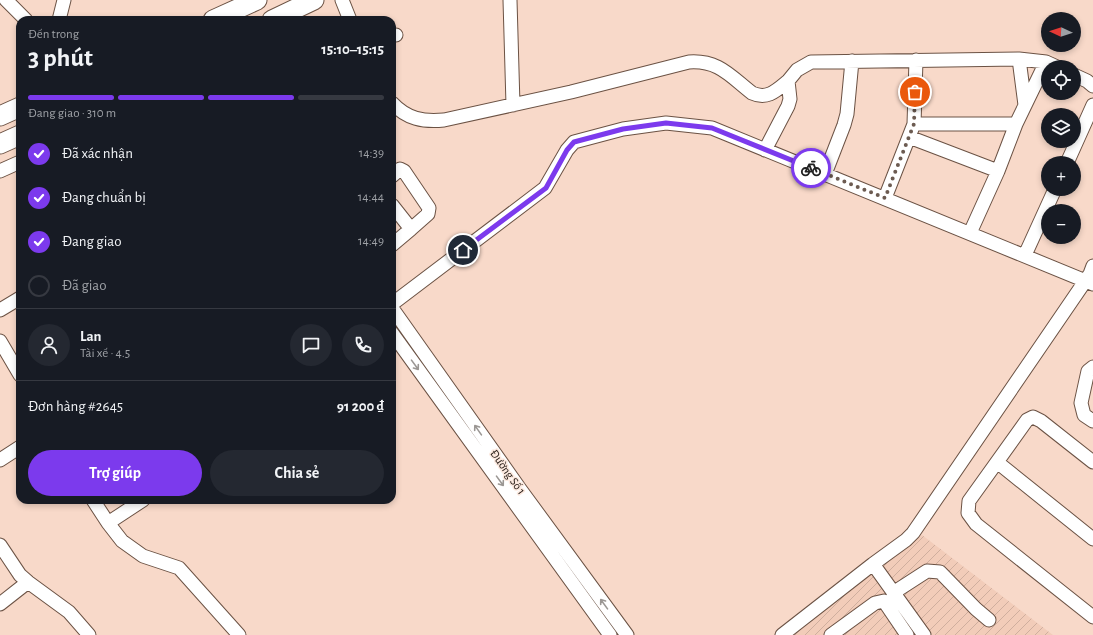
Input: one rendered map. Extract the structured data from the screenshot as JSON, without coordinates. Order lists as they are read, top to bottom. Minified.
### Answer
{"streets":{"street":["Đường Số 1"]},"north":"left","page":{"map_buttons":["+","−"],"heading":["3 phút","Đến trong","15:10–15:15"],"panel":["Lan","Tài xế · 4.5","Đơn hàng #2645","91 200 ₫"],"bar":"Đang giao · 310 m","list":[["Đã xác nhận","14:39"],["Đang chuẩn bị","14:44"],["Đang giao","14:49"],"Đã giao"],"buttons":["Trợ giúp","Chia sẻ"]}}
